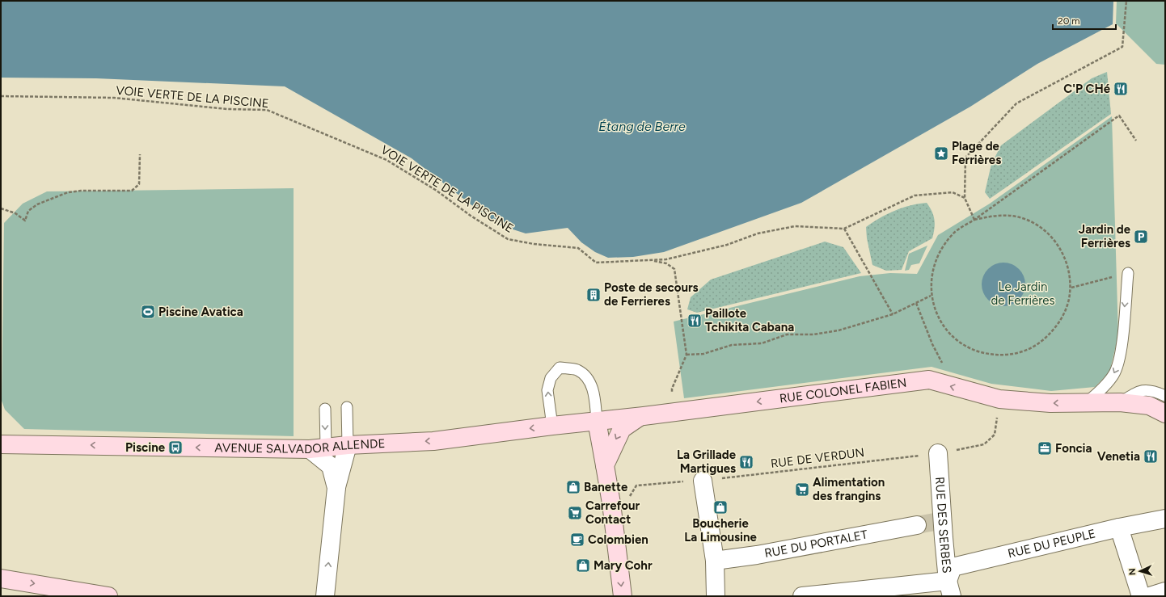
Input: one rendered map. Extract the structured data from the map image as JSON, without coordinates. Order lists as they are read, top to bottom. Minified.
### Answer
{"streets":{"main road":["RUE COLONEL FABIEN","AVENUE SALVADOR ALLENDE"],"street":["RUE DES SERBES","RUE DU PORTALET","RUE DU PEUPLE"],"path":["VOIE VERTE DE LA PISCINE","RUE DE VERDUN"]},"crossings":[["RUE COLONEL FABIEN","AVENUE SALVADOR ALLENDE"],["RUE COLONEL FABIEN","RUE DE VERDUN"],["RUE DE VERDUN","RUE DES SERBES"],["RUE DES SERBES","RUE DU PEUPLE"]],"one_way":["RUE COLONEL FABIEN","AVENUE SALVADOR ALLENDE"],"water":["Étang de Berre"],"parks":["Le Jardin de Ferrières"],"places":{"restaurant":["C'P CHé","Paillote Tchikita Cabana","Venetia","La Grillade Martigues"],"place":["Plage de Ferrières"],"parking":["Jardin de Ferrières"],"building":["Poste de secours de Ferrieres"],"sports":["Piscine Avatica"],"bus stop":["Piscine"],"office":["Foncia"],"shop":["Banette","Boucherie La Limousine","Mary Cohr"],"supermarket":["Alimentation des frangins","Carrefour Contact"],"cafe":["Colombien"]},"scale_bar":"20 m","north":"left"}
